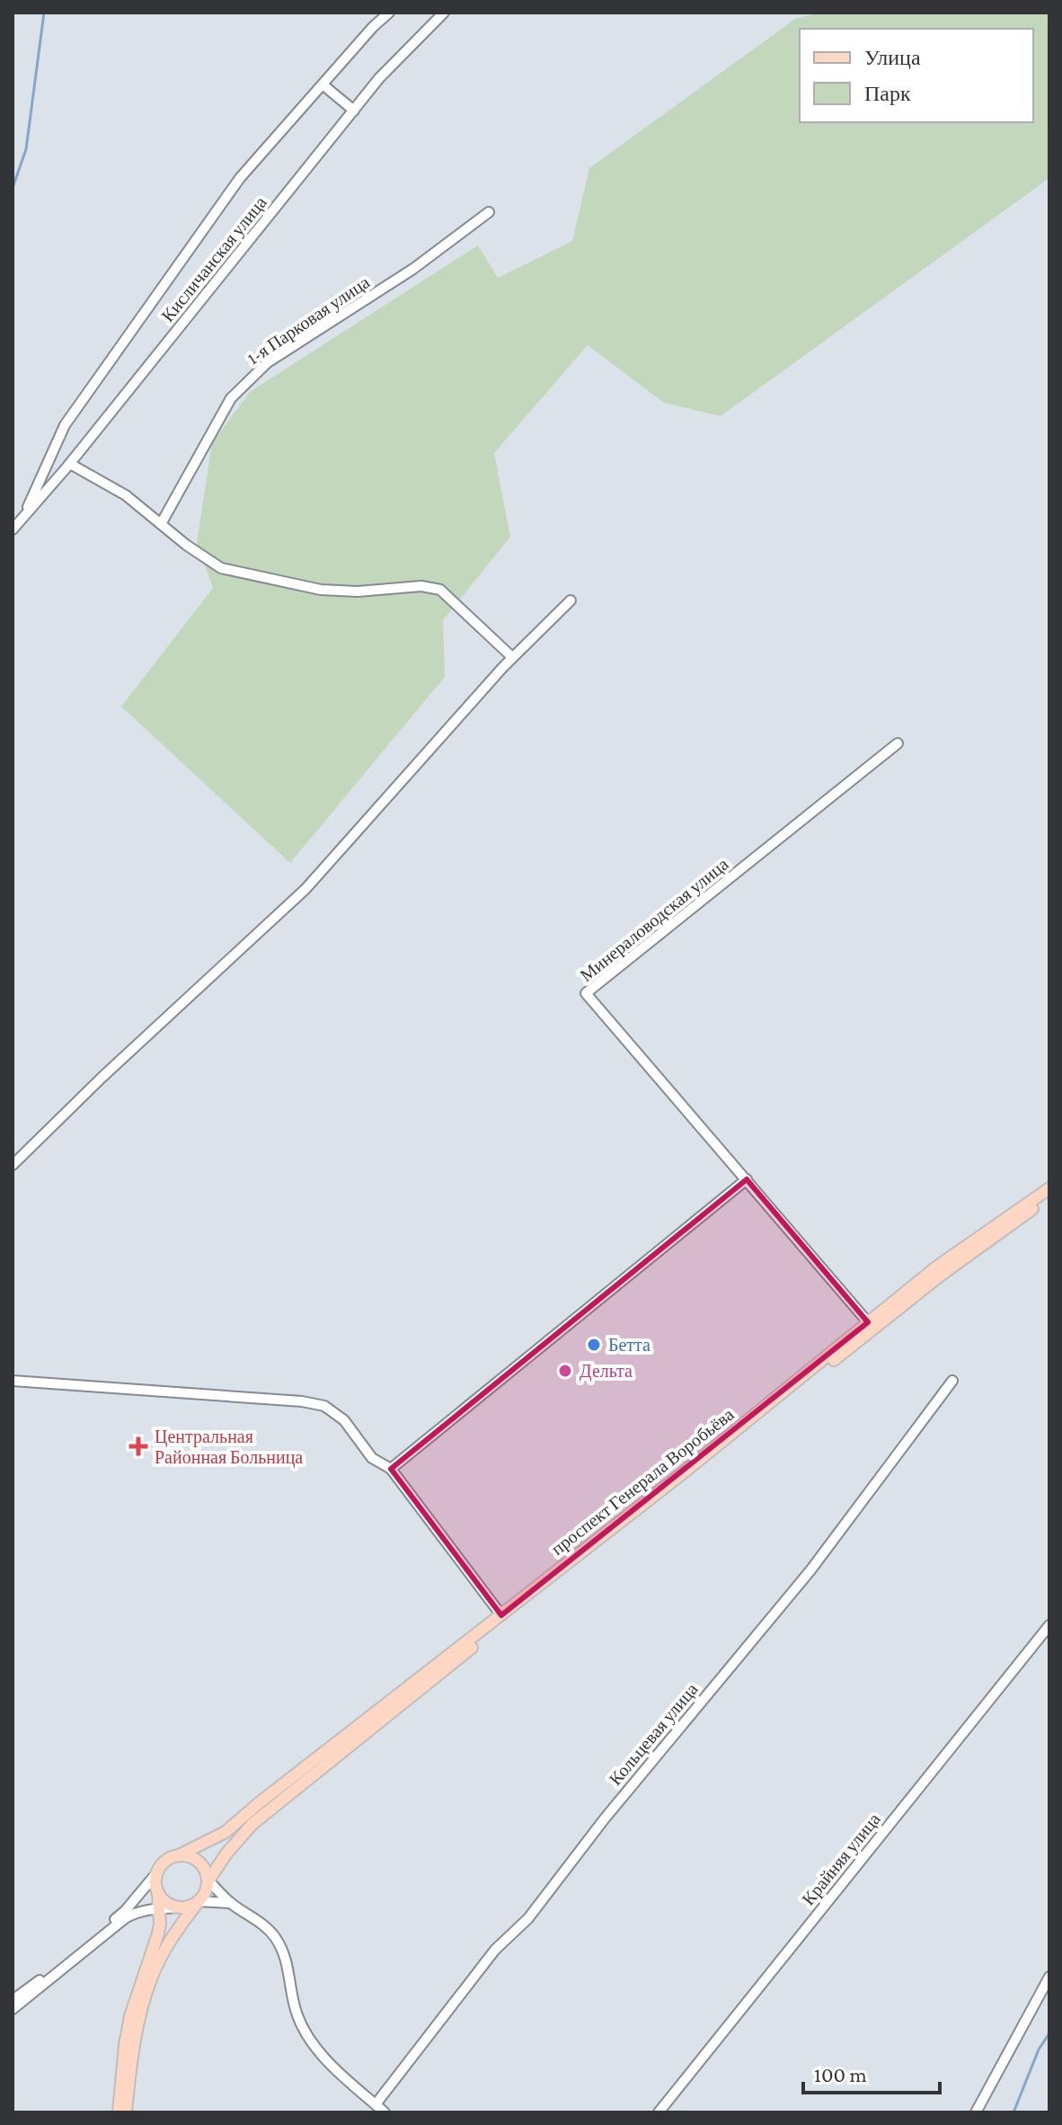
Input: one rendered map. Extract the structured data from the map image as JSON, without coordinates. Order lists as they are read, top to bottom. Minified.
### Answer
{"streets":{"main road":["проспект Генерала Воробьёва"],"street":["Кисличанская улица","1-я Парковая улица","Минераловодская улица","Кольцевая улица","Крайняя улица"]},"crossings":[["Минераловодская улица","проспект Генерала Воробьёва"]],"places":{"other":["Бетта","Дельта"],"health":["Центральная Районная Больница"]},"legend":["Улица","Парк"],"scale_bar":"100 m"}
